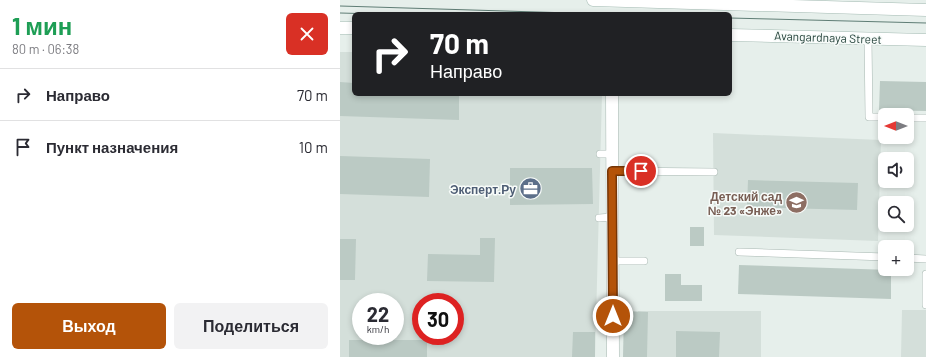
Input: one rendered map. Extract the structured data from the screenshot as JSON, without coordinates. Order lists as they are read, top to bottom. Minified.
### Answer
{"streets":{"main road":["Avangardnaya Street"]},"places":{"office":["Эксперт.Ру"],"school or university":["Детский сад № 23 «Энже»"]},"north":"left","page":{"heading":["1 мин","80 m · 06:38"],"turn":["70 m","Направо"],"list":[{"name":"Направо","value":"70 m"},{"name":"Пункт назначения","value":"10 m"}],"map_buttons":"+","speed":"22 km/h","limit":"30","buttons":["Выход","Поделиться"]}}
